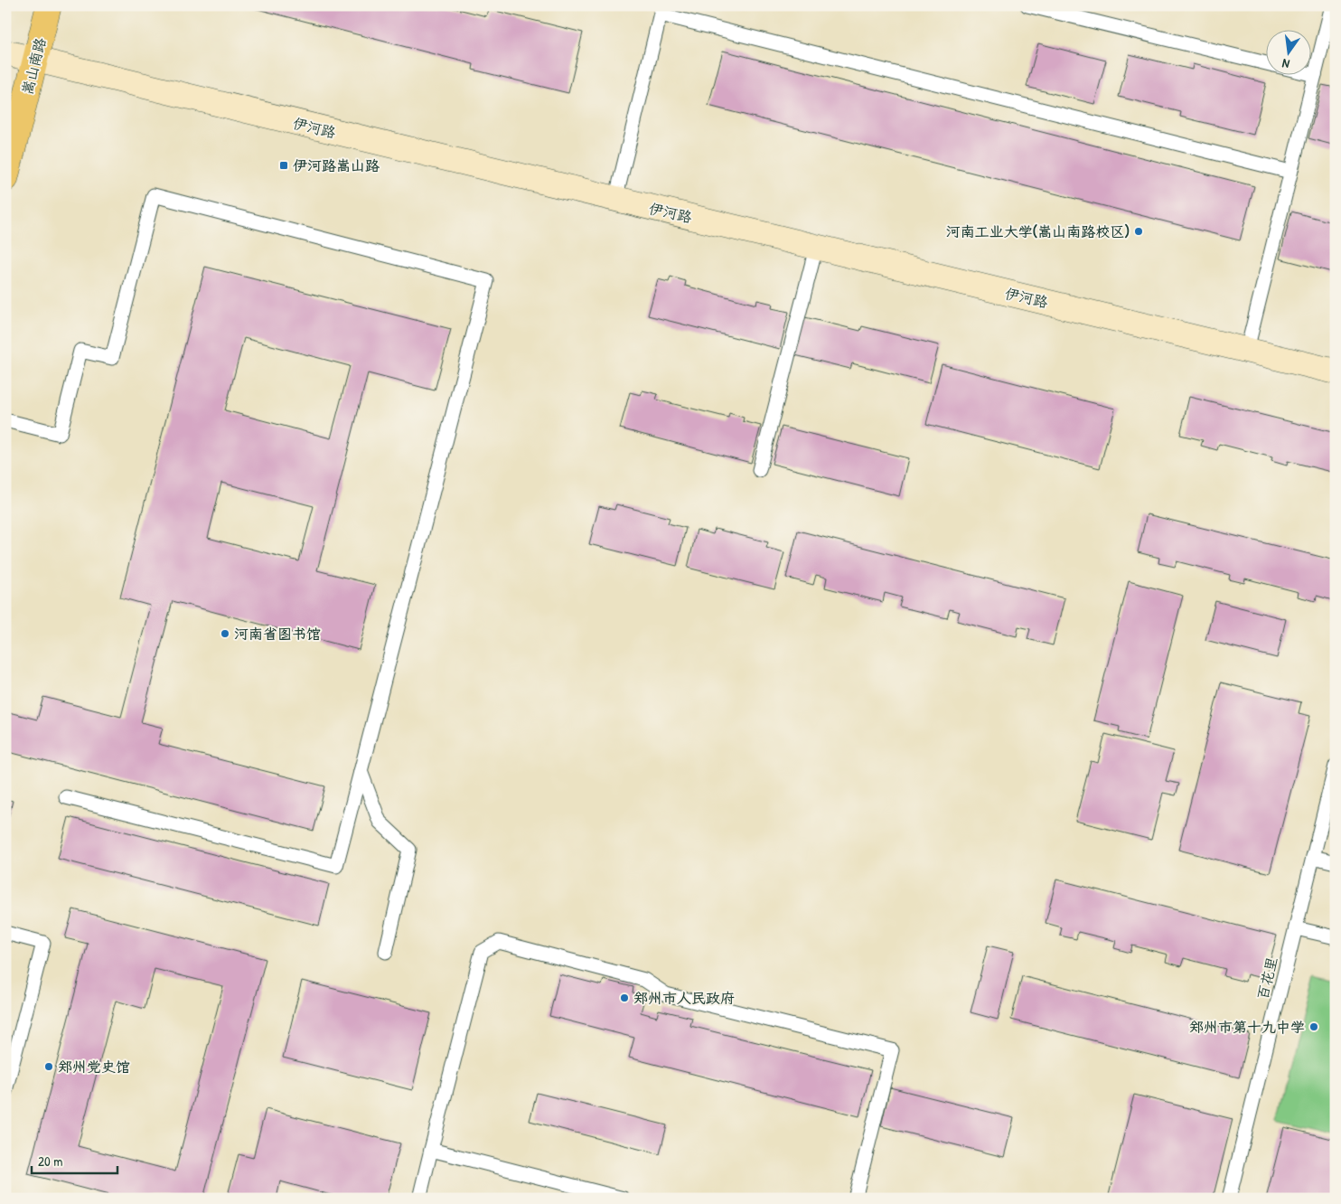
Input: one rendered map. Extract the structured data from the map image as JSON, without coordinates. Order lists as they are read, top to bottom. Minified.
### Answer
{"streets":{"main road":["嵩山南路"],"street":["伊河路"],"lane":["百花里"]},"crossings":[["嵩山南路","伊河路"]],"places":{"transit":["伊河路嵩山路"],"other":["河南工业大学(嵩山南路校区)","河南省图书馆","郑州市人民政府","郑州市第十九中学","郑州党史馆"]},"scale_bar":"20 m","north":"bottom"}
